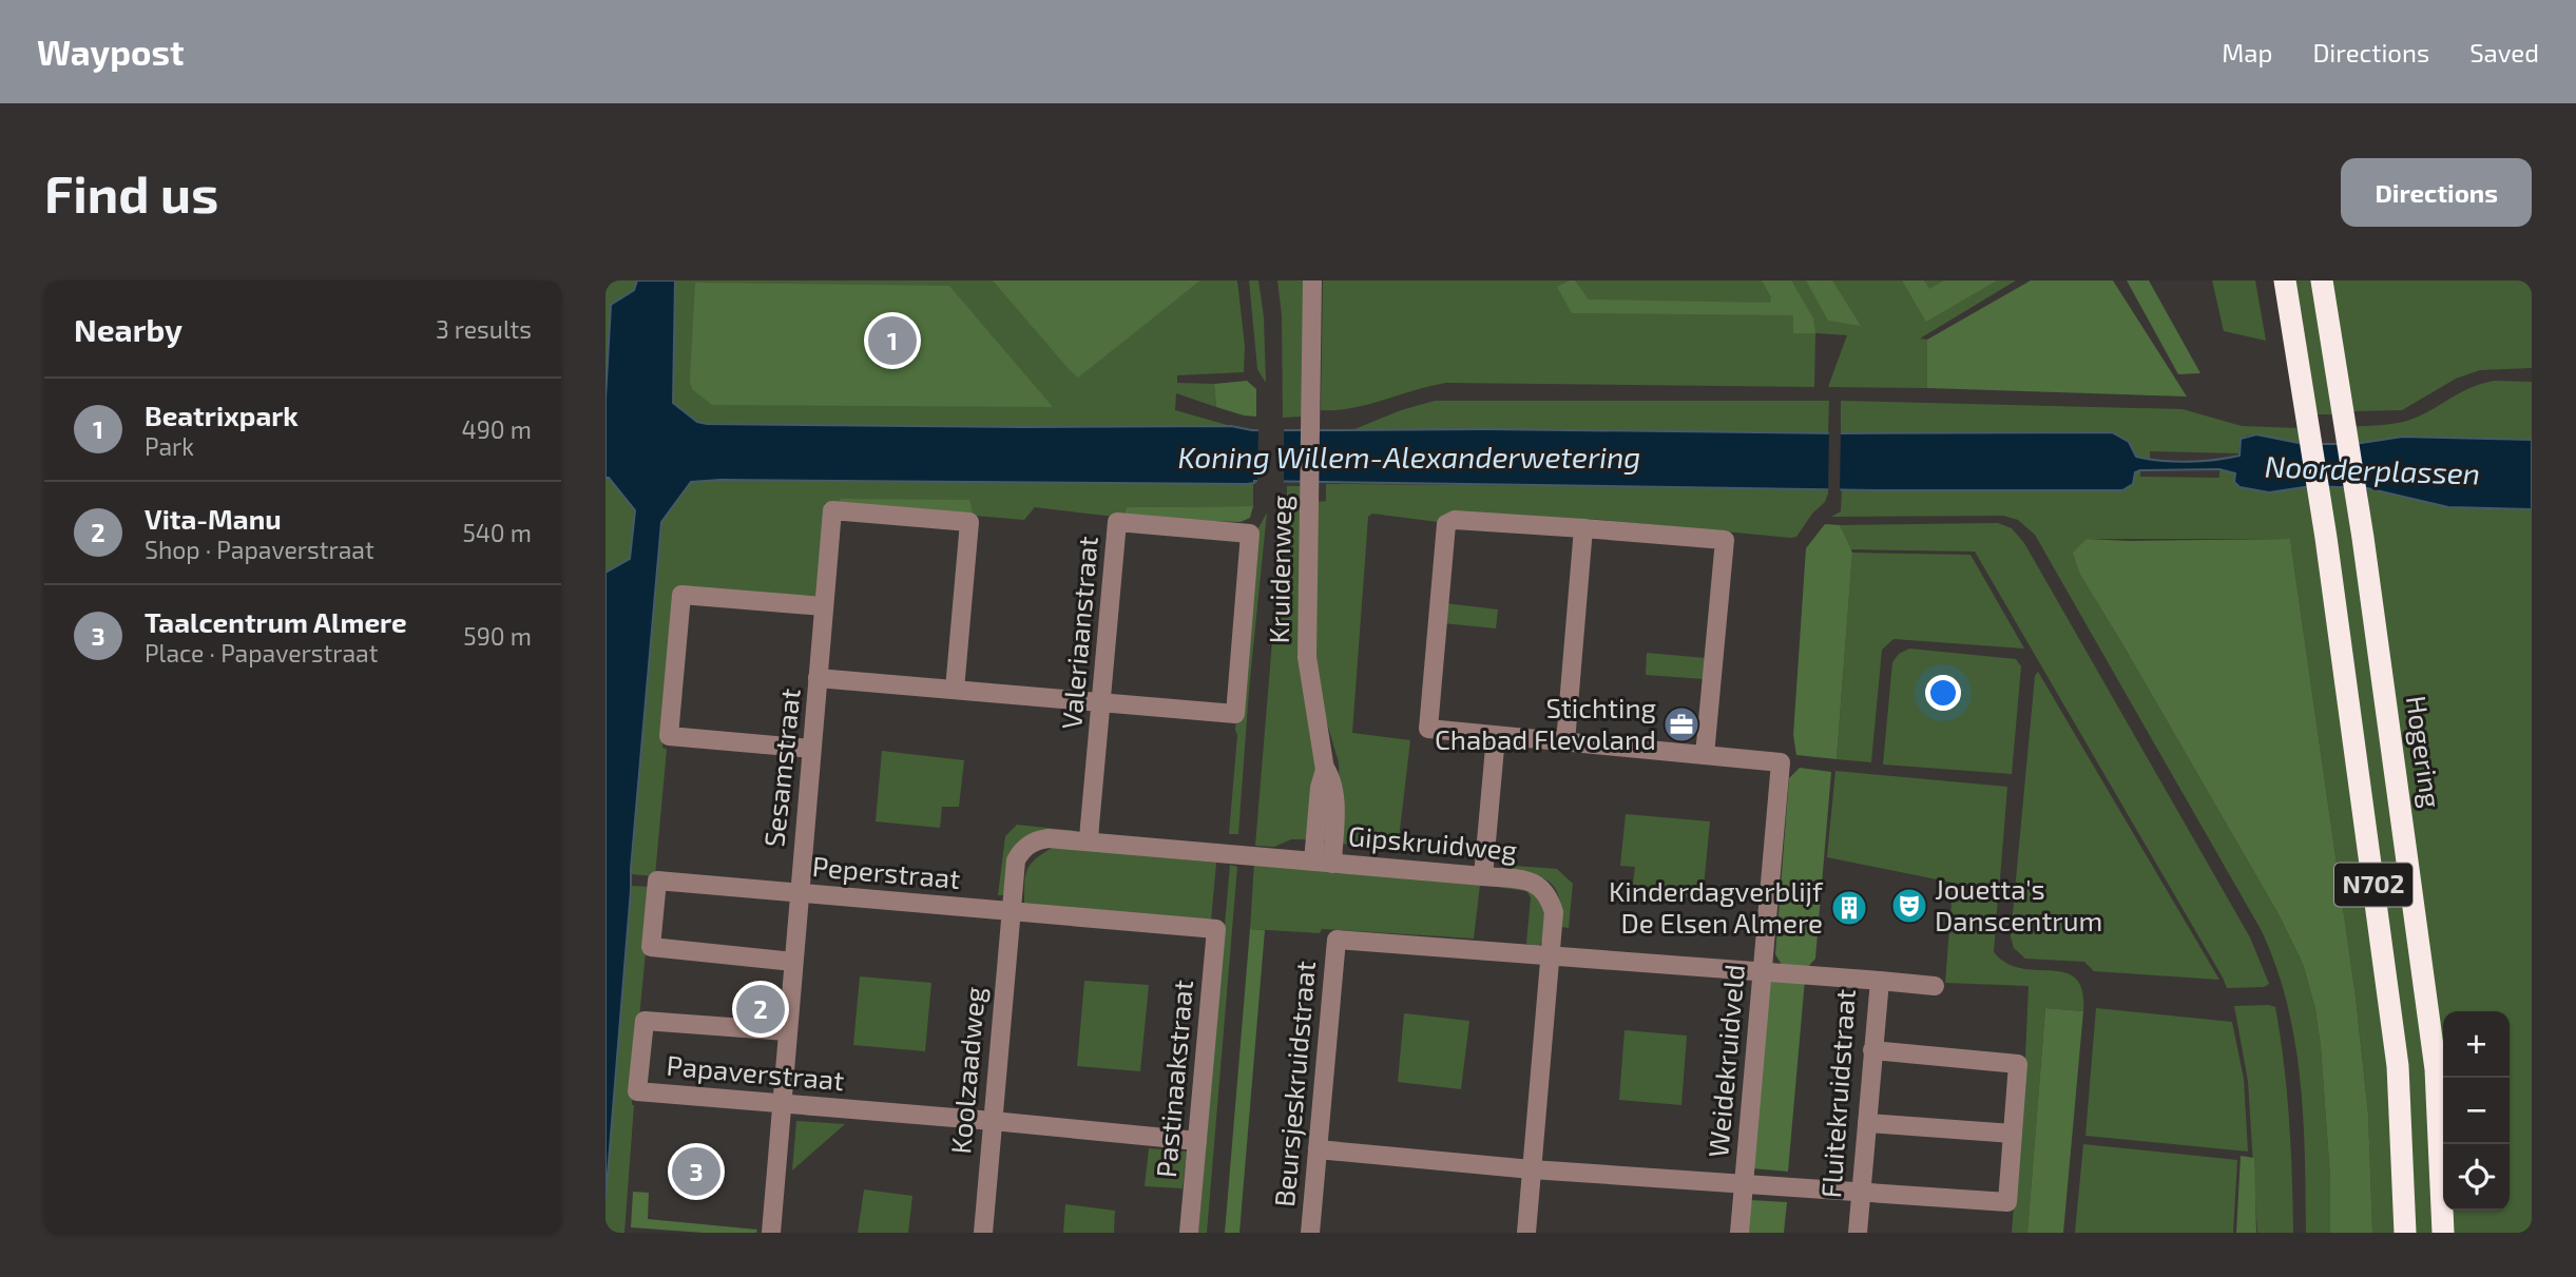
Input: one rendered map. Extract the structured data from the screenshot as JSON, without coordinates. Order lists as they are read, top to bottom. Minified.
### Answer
{"streets":{"highway":["Hogering","N702"],"street":["Kruidenweg","Valeriaanstraat","Sesamstraat","Gipskruidweg","Peperstraat","Weidekruidveld","Koolzaadweg","Papaverstraat","Pastinaakstraat","Beursjeskruidstraat","Fluitekruidstraat"]},"crossings":[["Kruidenweg","Gipskruidweg"],["Valeriaanstraat","Sesamstraat"],["Valeriaanstraat","Koolzaadweg"],["Sesamstraat","Peperstraat"],["Sesamstraat","Papaverstraat"],["Gipskruidweg","Koolzaadweg"],["Gipskruidweg","Beursjeskruidstraat"],["Gipskruidweg","Fluitekruidstraat"],["Peperstraat","Koolzaadweg"],["Peperstraat","Pastinaakstraat"],["Weidekruidveld","Fluitekruidstraat"],["Koolzaadweg","Papaverstraat"],["Koolzaadweg","Pastinaakstraat"],["Papaverstraat","Pastinaakstraat"],["Beursjeskruidstraat","Fluitekruidstraat"]],"water":["Koning Willem-Alexanderwetering","Noorderplassen"],"places":{"office":["Stichting Chabad Flevoland"],"theatre":["Jouetta's Danscentrum"],"building":["Kinderdagverblijf De Elsen Almere"]},"page":{"header":"Waypost","nav":["Map","Directions","Saved"],"buttons":"Directions","title":"Find us","heading":["Nearby","3 results"],"pins":["1","2","3"],"list":[{"mark":"1","name":"Beatrixpark","note":"Park","value":"490 m"},{"mark":"2","name":"Vita-Manu","note":"Shop · Papaverstraat","value":"540 m"},{"mark":"3","name":"Taalcentrum Almere","note":"Place · Papaverstraat","value":"590 m"}],"map_buttons":["+","−"]}}
